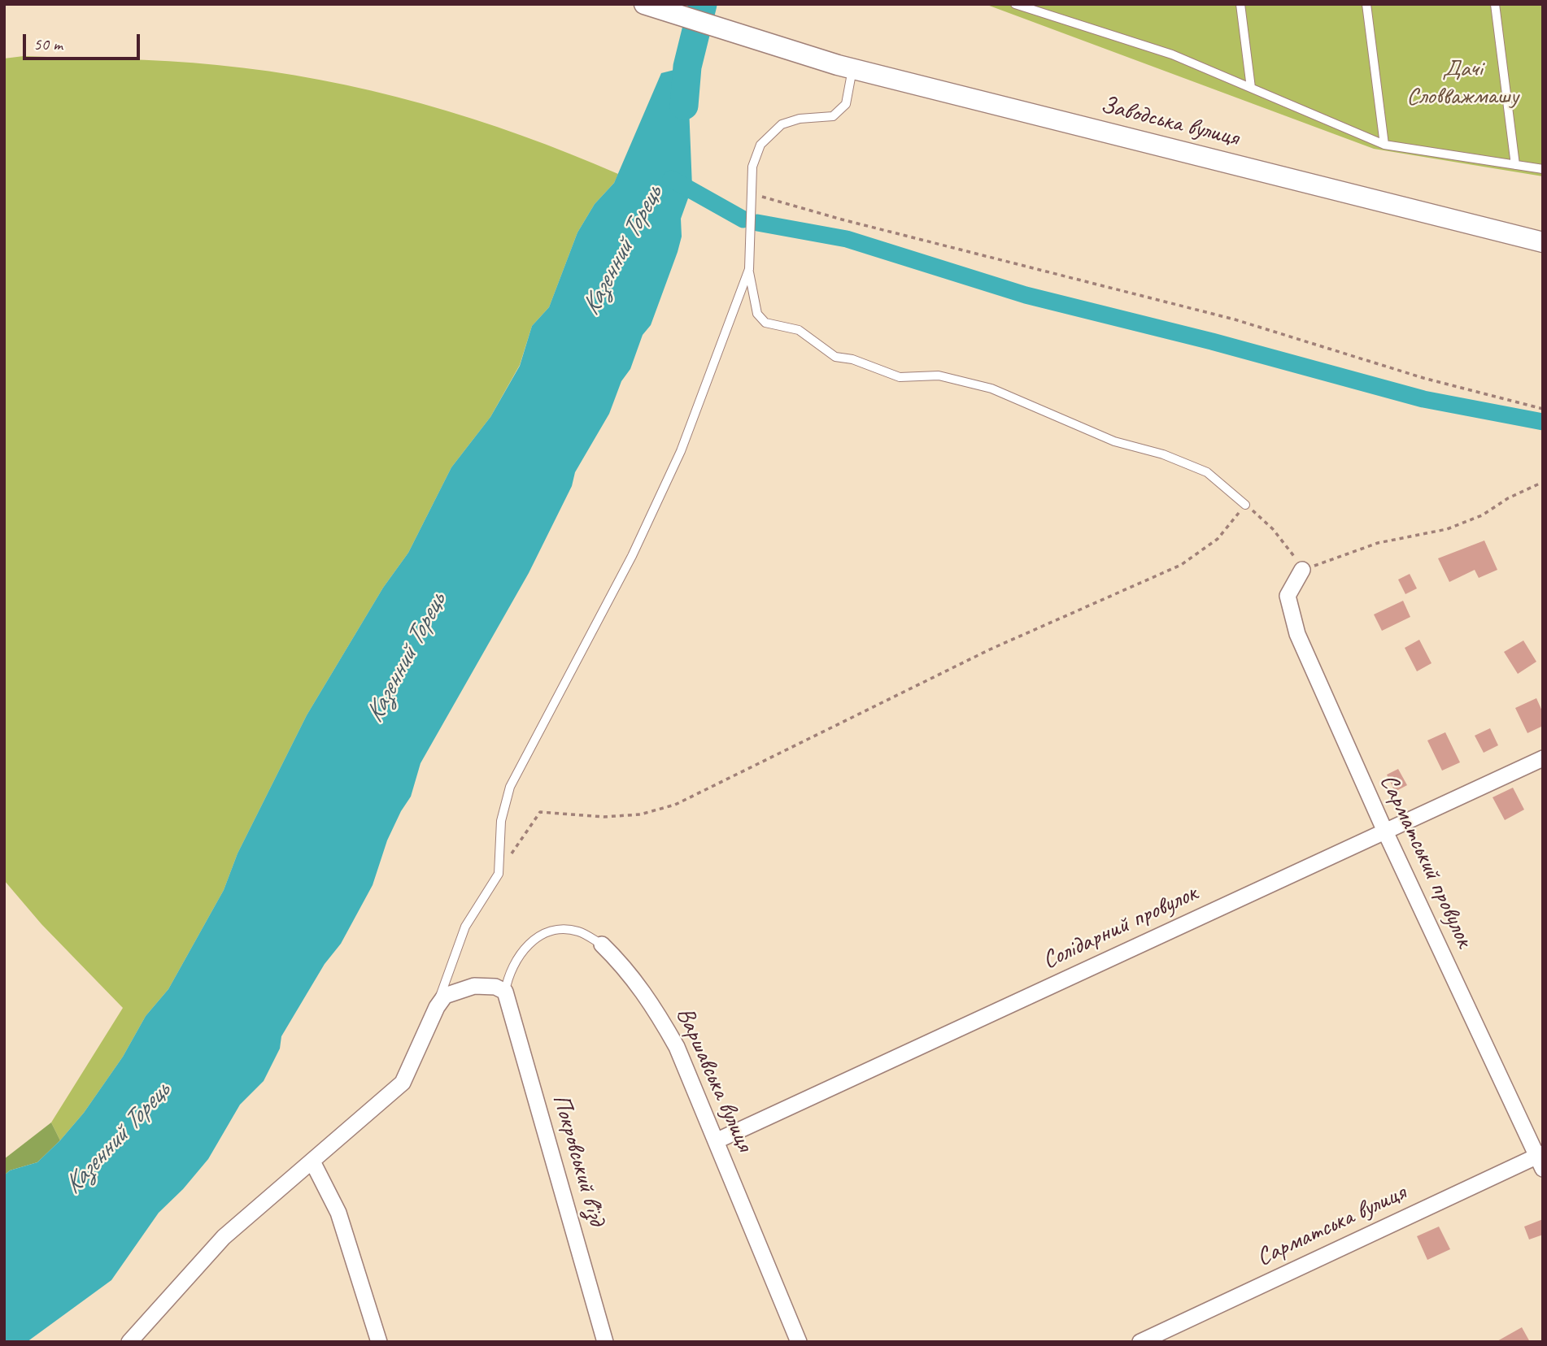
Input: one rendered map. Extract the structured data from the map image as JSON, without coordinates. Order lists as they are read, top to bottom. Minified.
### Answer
{"streets":{"street":["Заводська вулиця","Сарматський провулок","Солідарний провулок","Варшавська вулиця","Покровський в'їзд","Сарматська вулиця"]},"crossings":[["Сарматський провулок","Солідарний провулок"],["Сарматський провулок","Сарматська вулиця"],["Солідарний провулок","Варшавська вулиця"],["Варшавська вулиця","Покровський в'їзд"]],"water":["Казенний Торець"],"parks":["Дачі Словважмашу"],"scale_bar":"50 m"}
